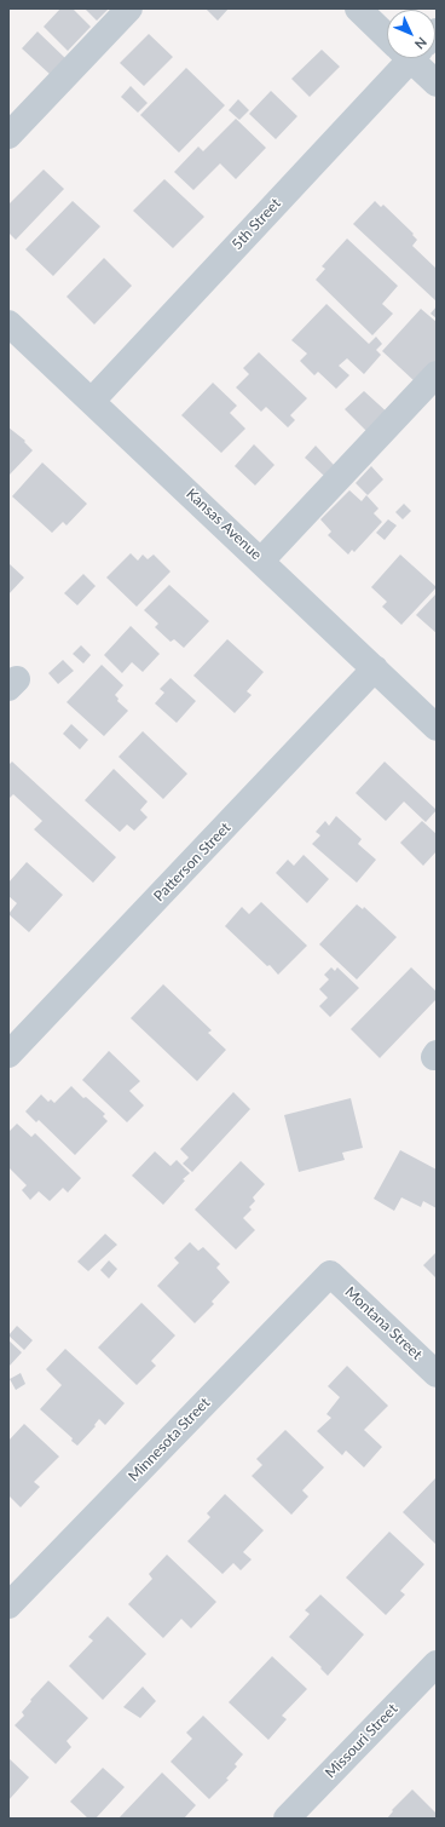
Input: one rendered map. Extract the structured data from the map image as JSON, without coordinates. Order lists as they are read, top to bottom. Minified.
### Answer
{"streets":{"street":["5th Street","Kansas Avenue","Patterson Street","Montana Street","Minnesota Street","Missouri Street"]},"crossings":[["5th Street","Kansas Avenue"],["Kansas Avenue","Patterson Street"],["Montana Street","Minnesota Street"]],"north":"bottom right"}
